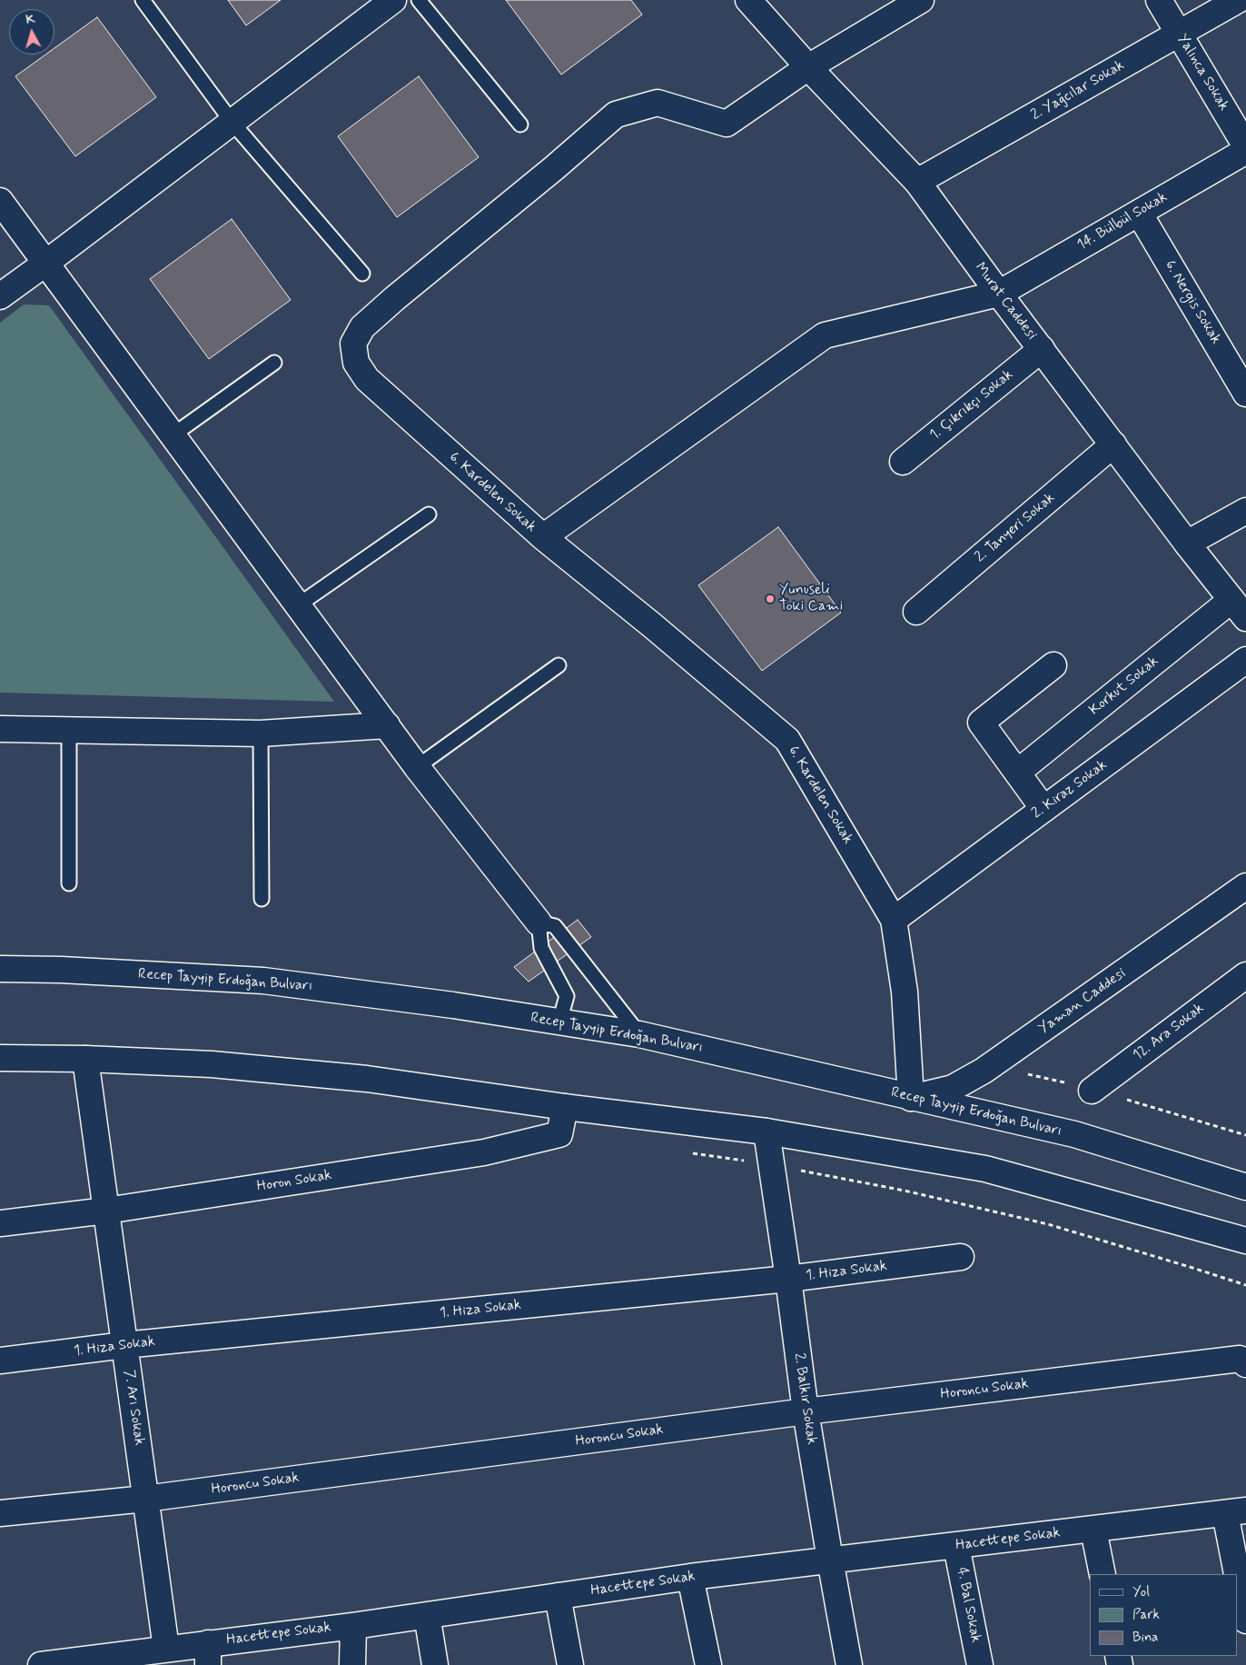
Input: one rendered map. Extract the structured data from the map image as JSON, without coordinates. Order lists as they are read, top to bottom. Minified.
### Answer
{"streets":{"street":["Yalınca Sokak","2. Yağcılar Sokak","14. Bülbül Sokak","Murat Caddesi","6. Nergis Sokak","1. Çıkrıkçı Sokak","6. Kardelen Sokak","2. Tanyeri Sokak","Korkut Sokak","2. Kiraz Sokak","Recep Tayyip Erdoğan Bulvarı","Yaman Caddesi","12. Ara Sokak","Horon Sokak","1. Hiza Sokak","Horoncu Sokak","2. Balkır Sokak","7. Arı Sokak","Hacettepe Sokak","4. Bal Sokak"]},"crossings":[["Yalınca Sokak","2. Yağcılar Sokak"],["2. Yağcılar Sokak","Murat Caddesi"],["14. Bülbül Sokak","Murat Caddesi"],["14. Bülbül Sokak","6. Nergis Sokak"],["14. Bülbül Sokak","6. Kardelen Sokak"],["Murat Caddesi","1. Çıkrıkçı Sokak"],["Murat Caddesi","6. Kardelen Sokak"],["Murat Caddesi","2. Tanyeri Sokak"],["Murat Caddesi","Korkut Sokak"],["6. Kardelen Sokak","2. Kiraz Sokak"],["6. Kardelen Sokak","Recep Tayyip Erdoğan Bulvarı"],["6. Kardelen Sokak","Yaman Caddesi"],["Recep Tayyip Erdoğan Bulvarı","Yaman Caddesi"],["Horon Sokak","7. Arı Sokak"],["1. Hiza Sokak","2. Balkır Sokak"],["1. Hiza Sokak","7. Arı Sokak"],["Horoncu Sokak","2. Balkır Sokak"],["Horoncu Sokak","7. Arı Sokak"],["2. Balkır Sokak","Hacettepe Sokak"],["7. Arı Sokak","Hacettepe Sokak"],["Hacettepe Sokak","4. Bal Sokak"]],"places":["Yunuseli Toki Cami"],"legend":["Yol","Park","Bina"],"north":"top"}
